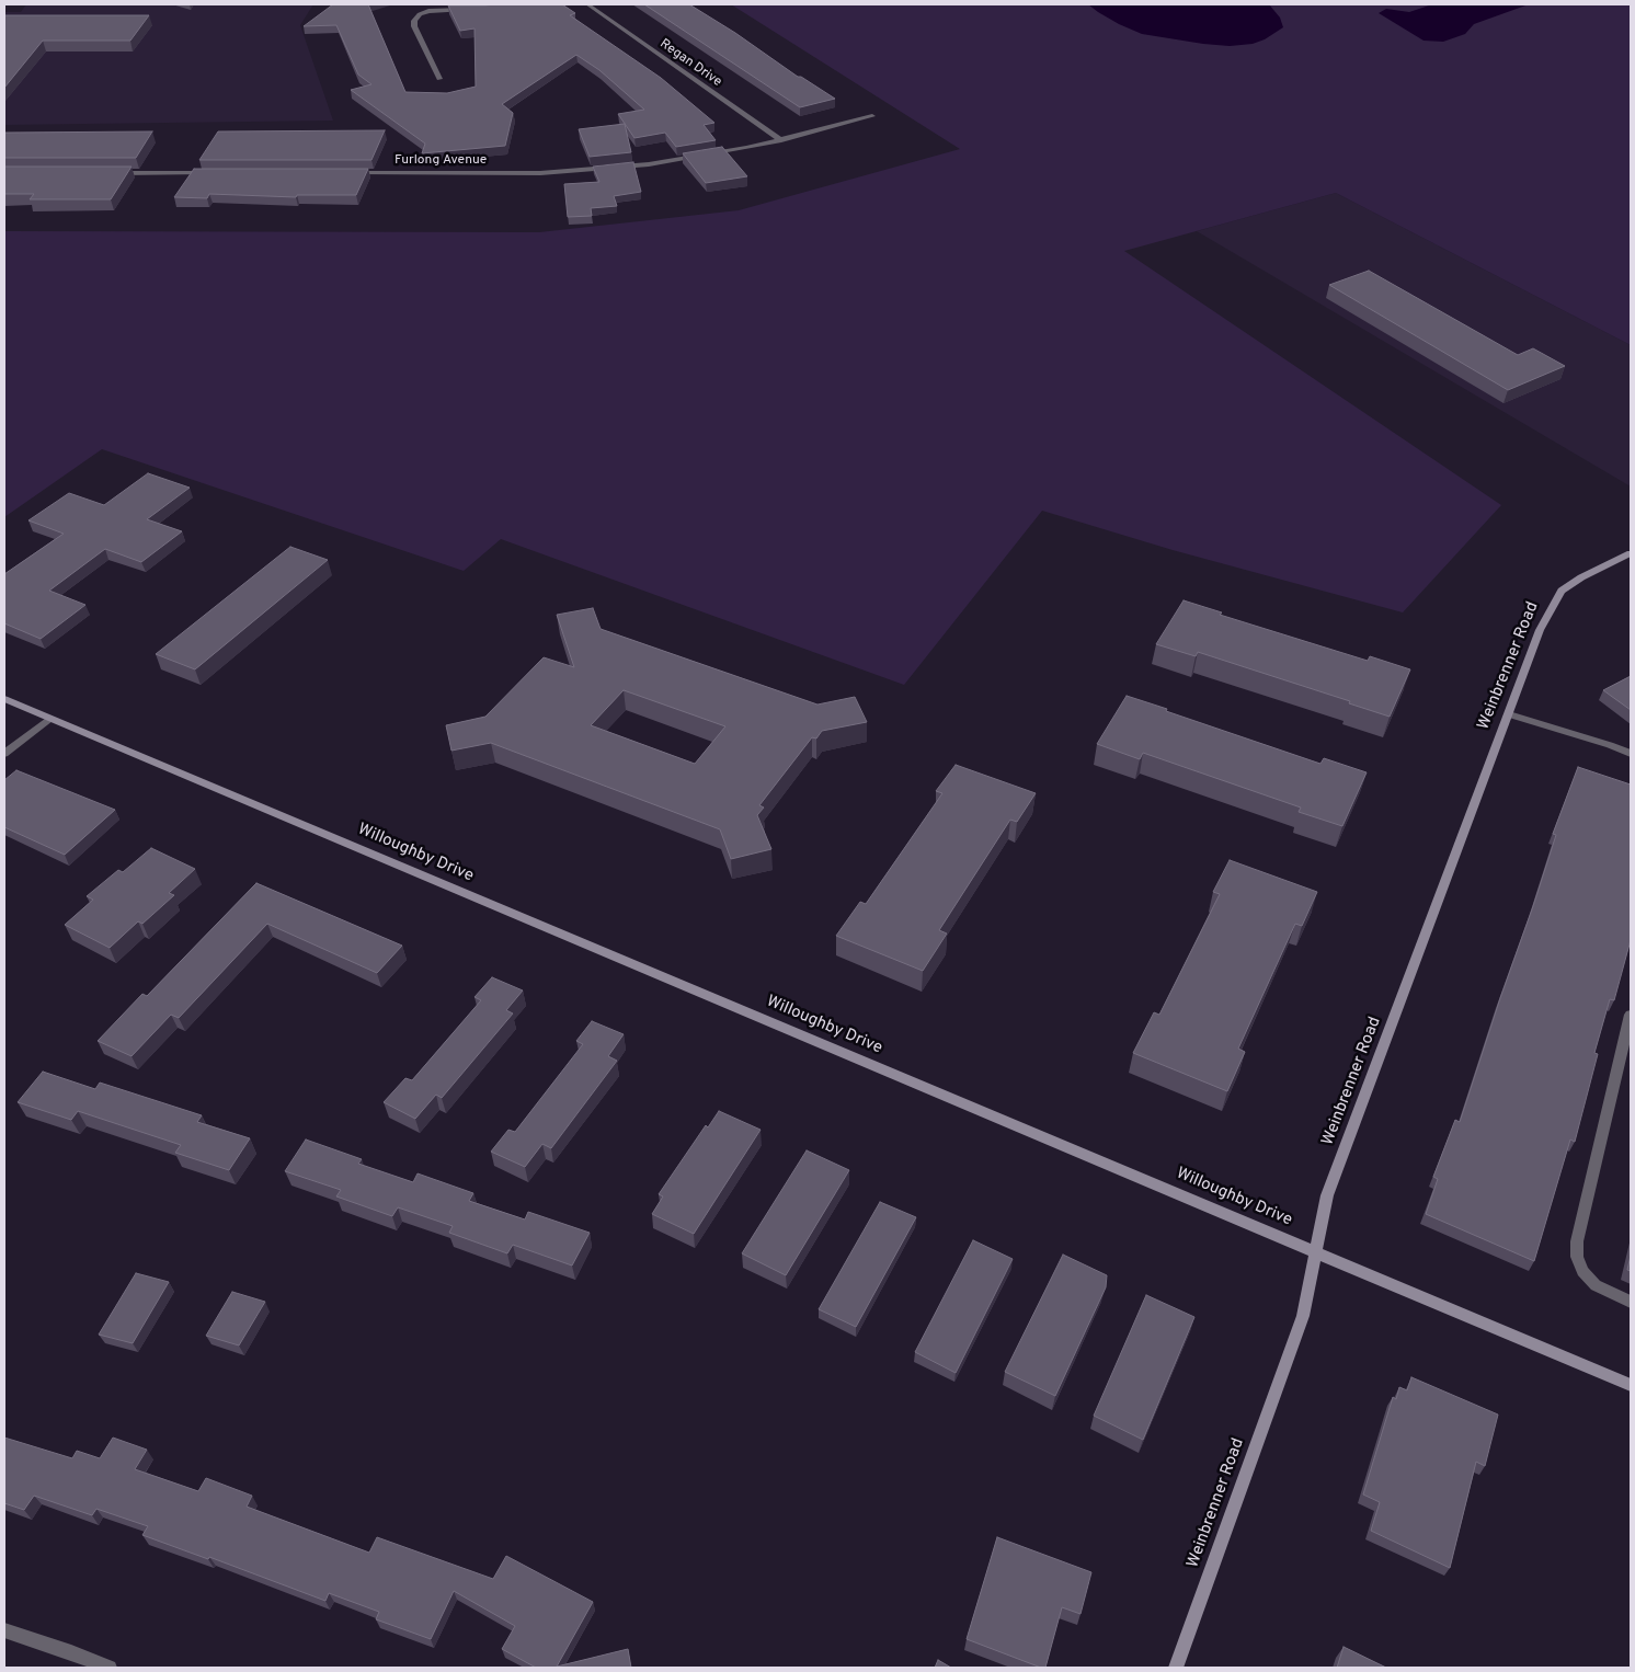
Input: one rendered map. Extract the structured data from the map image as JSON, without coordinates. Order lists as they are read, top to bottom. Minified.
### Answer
{"streets":{"street":["Regan Drive","Furlong Avenue","Weinbrenner Road","Willoughby Drive"]},"crossings":[["Regan Drive","Furlong Avenue"],["Weinbrenner Road","Willoughby Drive"]]}
